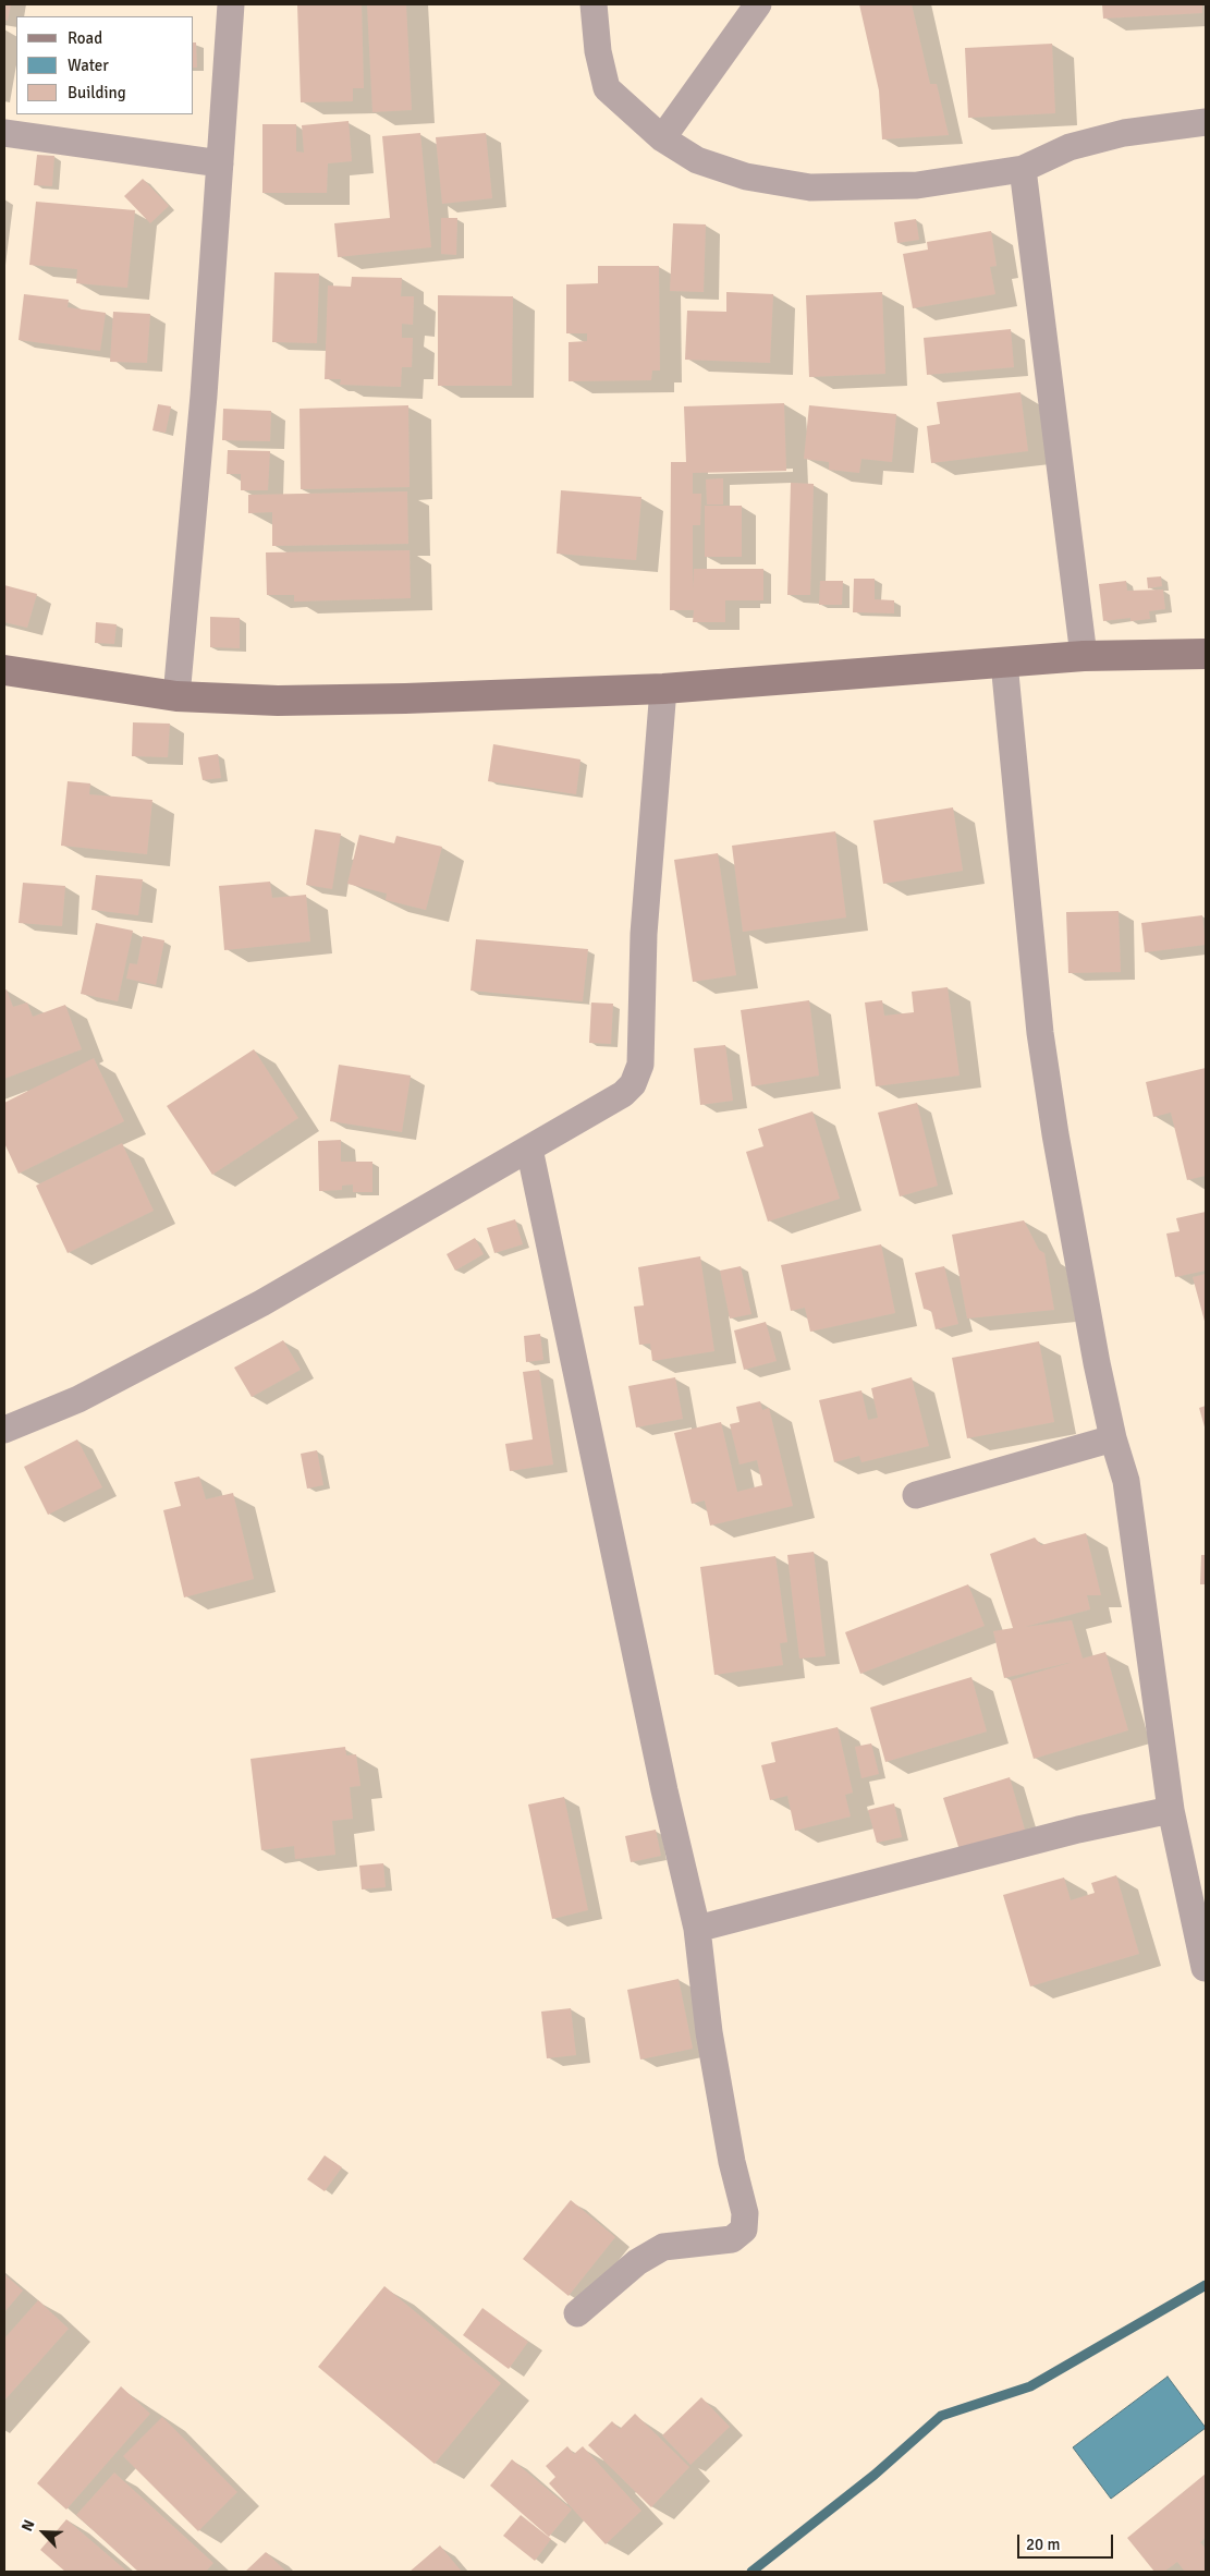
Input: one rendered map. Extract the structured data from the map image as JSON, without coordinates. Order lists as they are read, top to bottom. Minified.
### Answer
{"legend":["Road","Water","Building"],"scale_bar":"20 m","north":"top left"}
